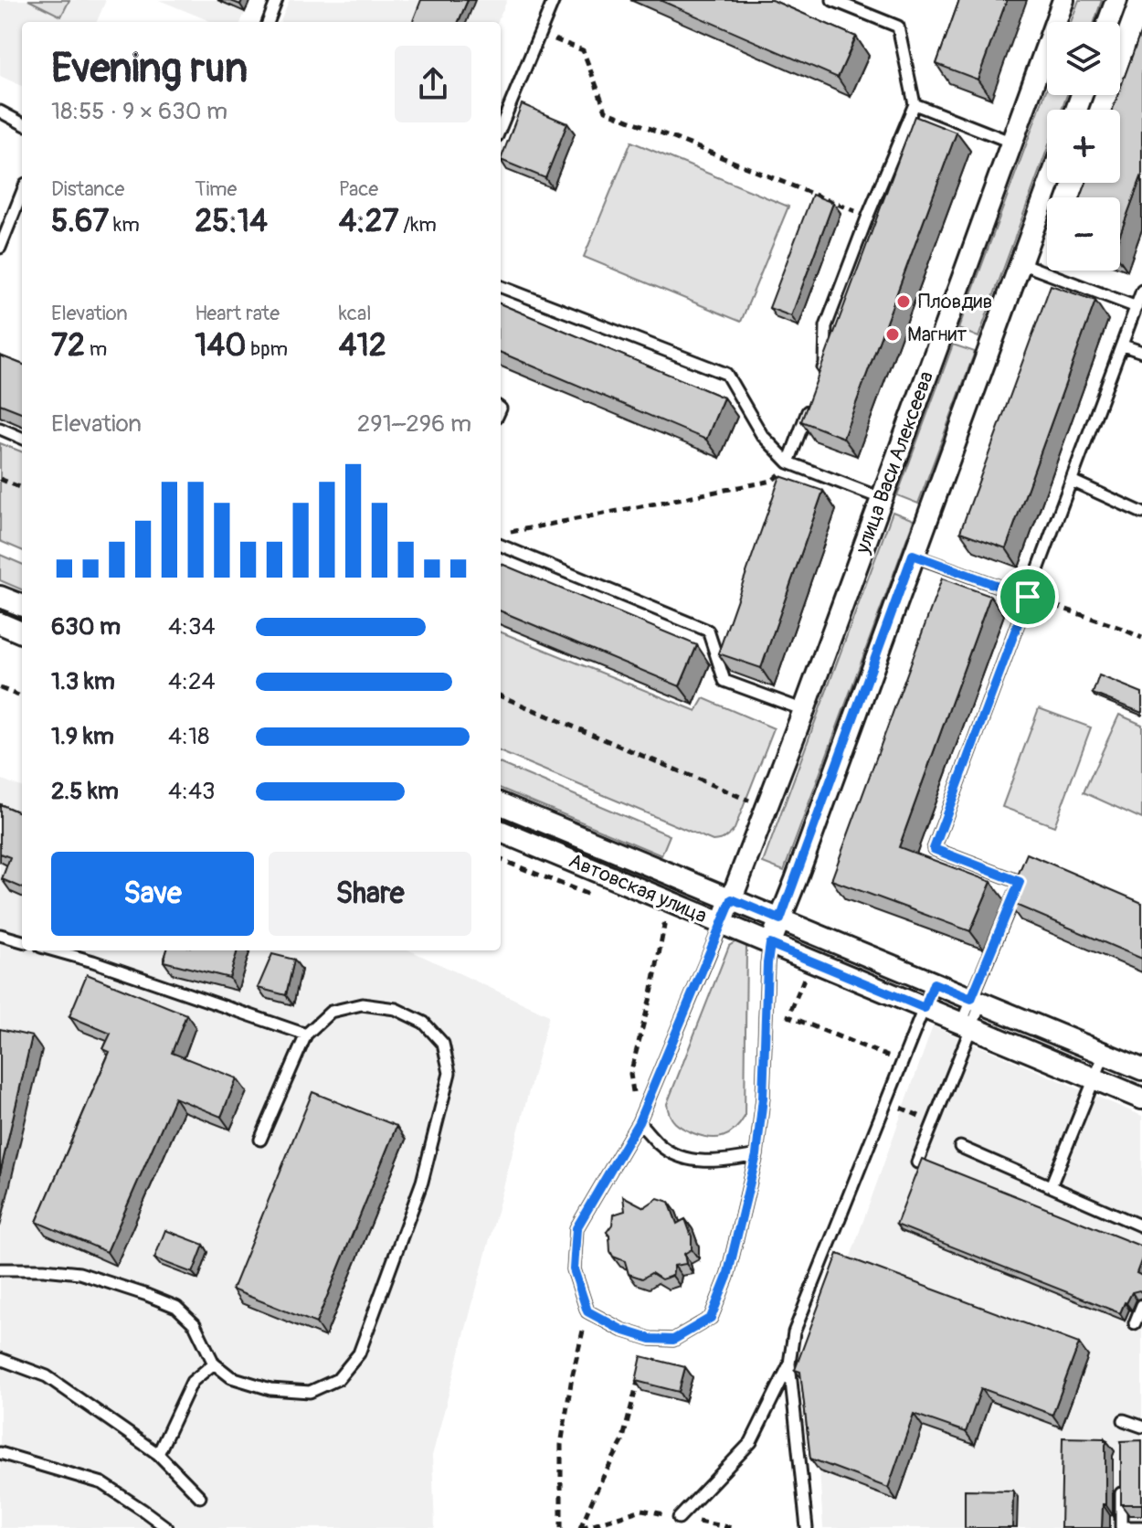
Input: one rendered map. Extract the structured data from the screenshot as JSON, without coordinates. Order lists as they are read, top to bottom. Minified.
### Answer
{"streets":{"street":["улица Васи Алексеева","Автовская улица"]},"crossings":[["улица Васи Алексеева","Автовская улица"]],"places":["Пловдив","Магнит"],"page":{"map_buttons":["+","−"],"heading":["Evening run","18:55 · 9 × 630 m"],"stats":[["Distance","5.67 km"],["Time","25:14"],["Pace","4:27 /km"],["Elevation","72 m"],["Heart rate","140 bpm"],["kcal","412"]],"chart":["Elevation","291–296 m"],"list":[{"name":"630 m","note":"4:34"},{"name":"1.3 km","note":"4:24"},{"name":"1.9 km","note":"4:18"},{"name":"2.5 km","note":"4:43"}],"buttons":["Save","Share"]}}
